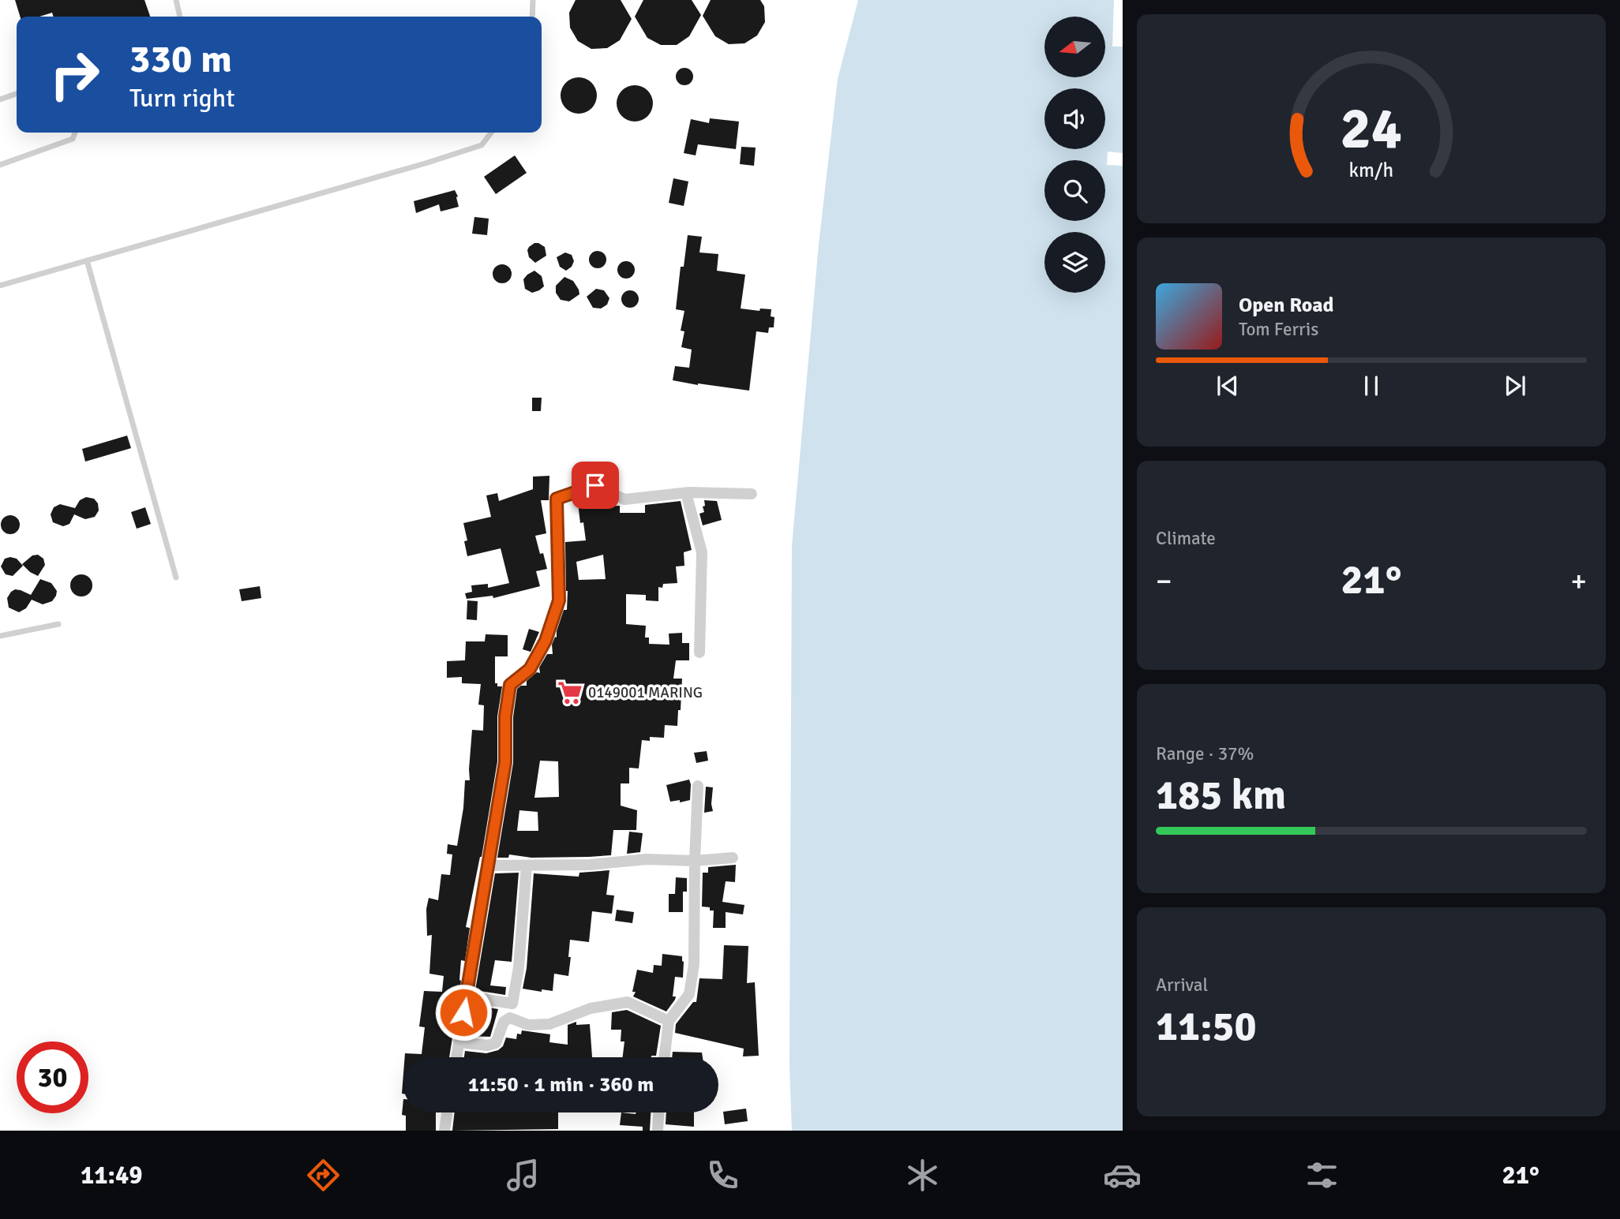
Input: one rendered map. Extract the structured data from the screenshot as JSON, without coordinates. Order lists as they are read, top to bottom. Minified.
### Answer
{"places":{"supermarket":["0149001 MARING"]},"north":"left","page":{"turn":["330 m","Turn right"],"song":["Open Road","Tom Ferris"],"tile":["Climate",["Range · 37%","185 km"],["Arrival","11:50"]],"heat":["−","21°","+"],"limit":"30","trip":"11:50 · 1 min · 360 m","tabs":["11:49","21°"],"gauge":["24","km/h"]}}
